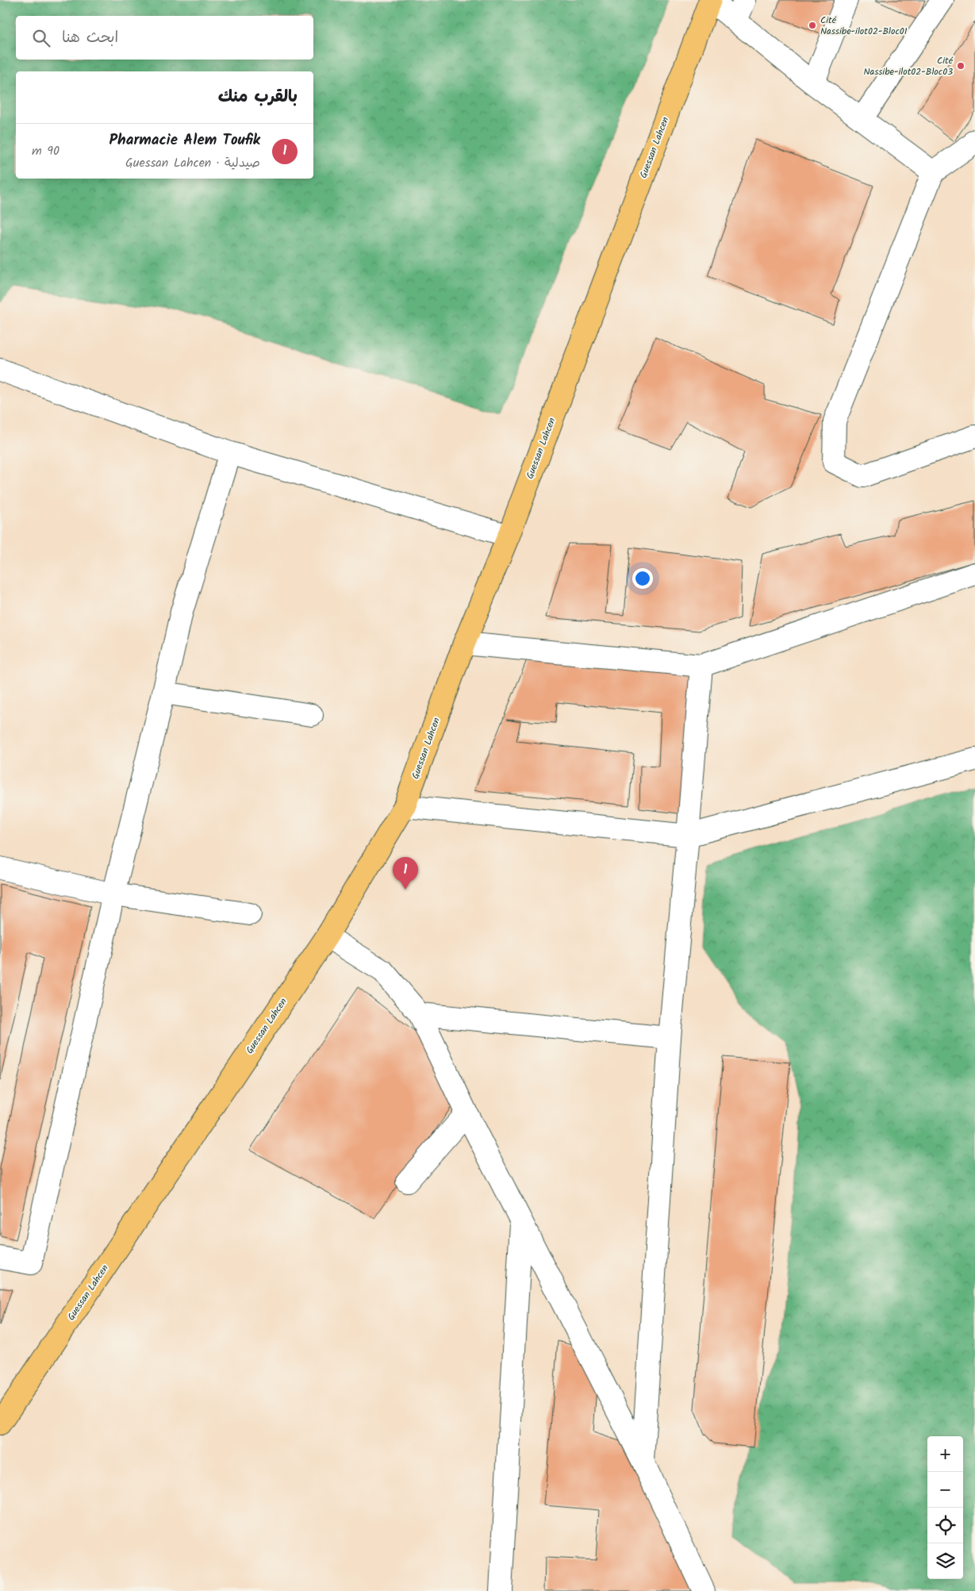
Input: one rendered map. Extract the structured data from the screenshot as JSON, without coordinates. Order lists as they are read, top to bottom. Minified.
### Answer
{"streets":{"main road":["Guessan Lahcen"]},"places":["Cité Nassibe-ilot02-Bloc01","Cité Nassibe-ilot02-Bloc03"],"page":{"search":"ابحث هنا","heading":"بالقرب منك","list":[{"mark":"1","name":"Pharmacie Alem Toufik","note":"صيدلية · Guessan Lahcen","value":"90 m"}],"pins":"1","map_buttons":["+","−"]}}
